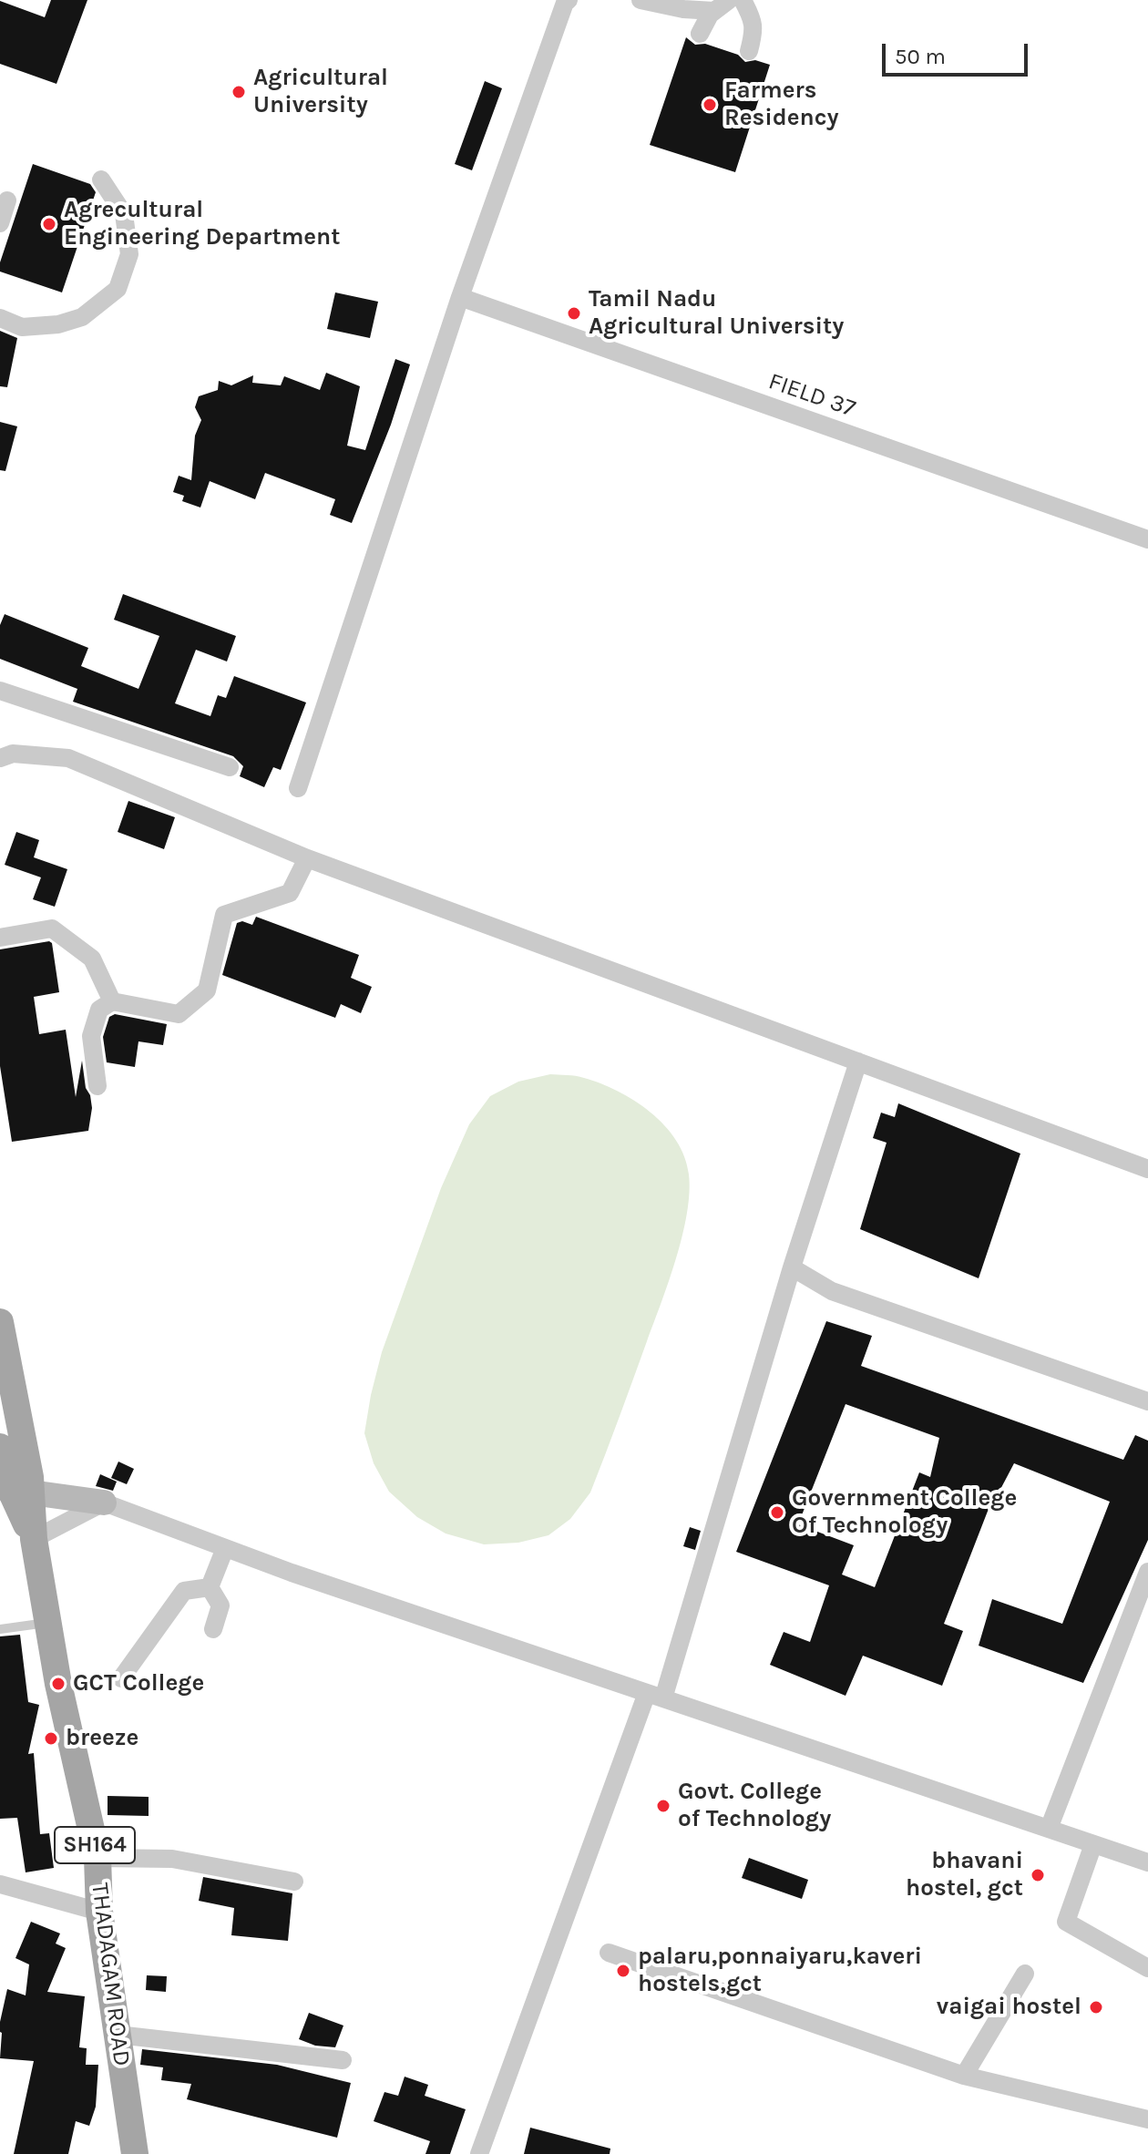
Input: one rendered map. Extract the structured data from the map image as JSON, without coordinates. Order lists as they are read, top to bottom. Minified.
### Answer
{"streets":{"main road":["SH164","THADAGAM ROAD"],"street":["FIELD 37"]},"places":["Agricultural University","Farmers Residency","Agrecultural Engineering Department","Tamil Nadu Agricultural University","Government College Of Technology","GCT College","breeze","Govt. College of Technology","bhavani hostel, gct","palaru,ponnaiyaru,kaveri hostels,gct","vaigai hostel"],"scale_bar":"50 m"}
